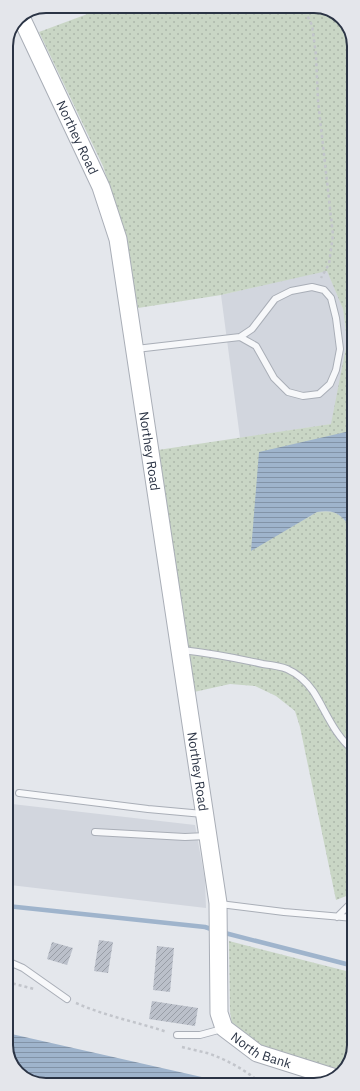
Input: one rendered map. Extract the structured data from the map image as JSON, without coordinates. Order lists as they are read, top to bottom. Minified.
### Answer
{"streets":{"street":["Northey Road","North Bank"]},"crossings":[["Northey Road","North Bank"]]}
